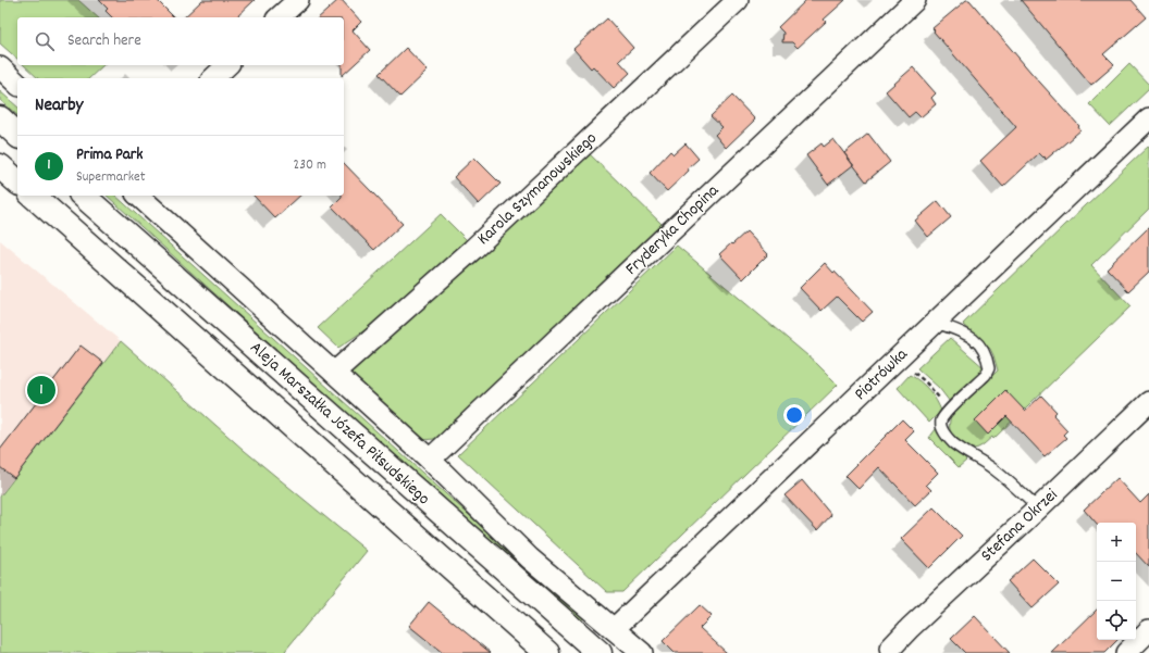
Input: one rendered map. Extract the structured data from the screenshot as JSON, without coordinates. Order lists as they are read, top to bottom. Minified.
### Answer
{"streets":{"main road":["Aleja Marszałka Józefa Piłsudskiego"],"street":["Karola Szymanowskiego","Fryderyka Chopina","Piotrówka","Stefana Okrzei"]},"page":{"search":"Search here","heading":"Nearby","list":[{"mark":"1","name":"Prima Park","note":"Supermarket","value":"230 m"}],"pins":"1","map_buttons":["+","−"]}}
